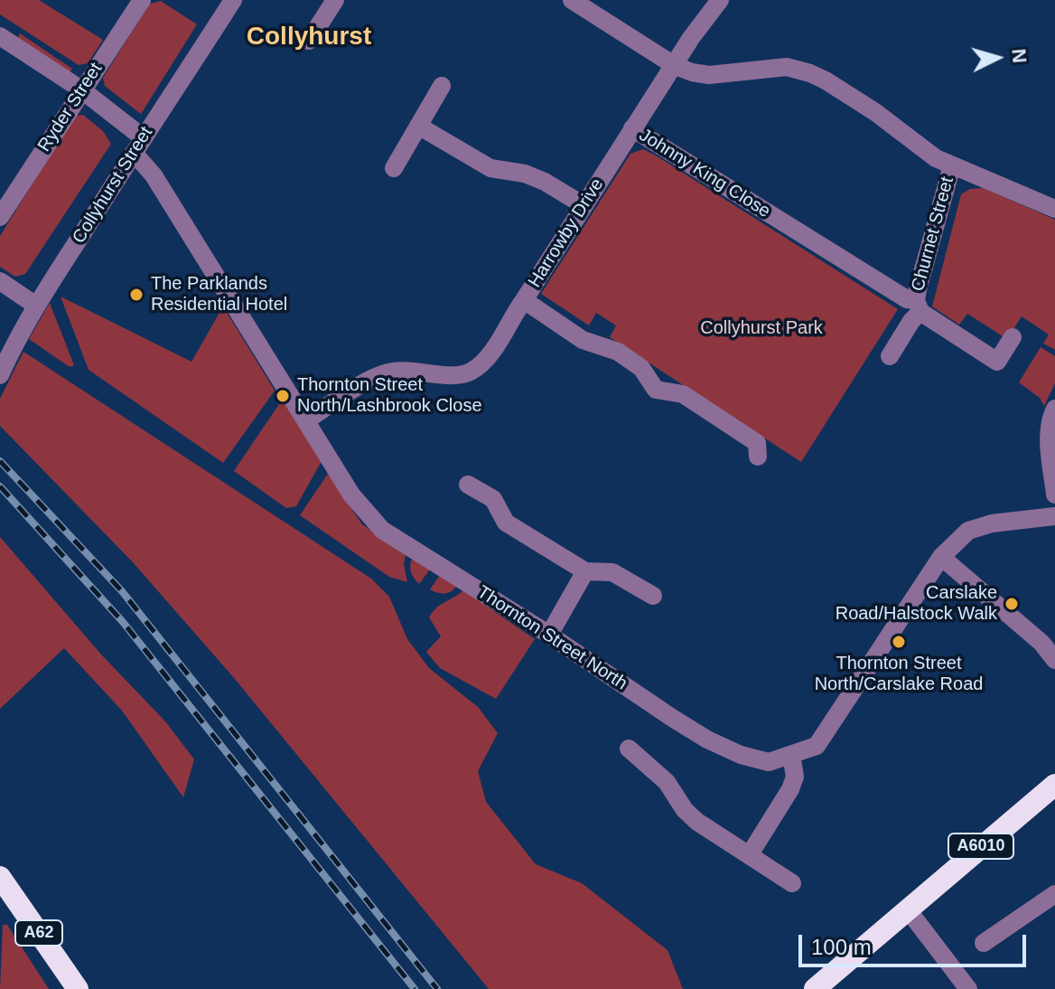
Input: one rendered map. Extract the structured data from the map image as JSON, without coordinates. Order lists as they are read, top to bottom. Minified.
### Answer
{"streets":{"highway":["A6010","A62"],"street":["Ryder Street","Johnny King Close","Collyhurst Street","Harrowby Drive","Churnet Street","Thornton Street North"]},"crossings":[["Ryder Street","Thornton Street North"],["Johnny King Close","Harrowby Drive"],["Johnny King Close","Churnet Street"],["Collyhurst Street","Thornton Street North"]],"districts":["Collyhurst"],"parks":["Collyhurst Park"],"places":["The Parklands Residential Hotel","Thornton Street North/Lashbrook Close","Carslake Road/Halstock Walk","Thornton Street North/Carslake Road"],"scale_bar":"100 m","north":"right"}
